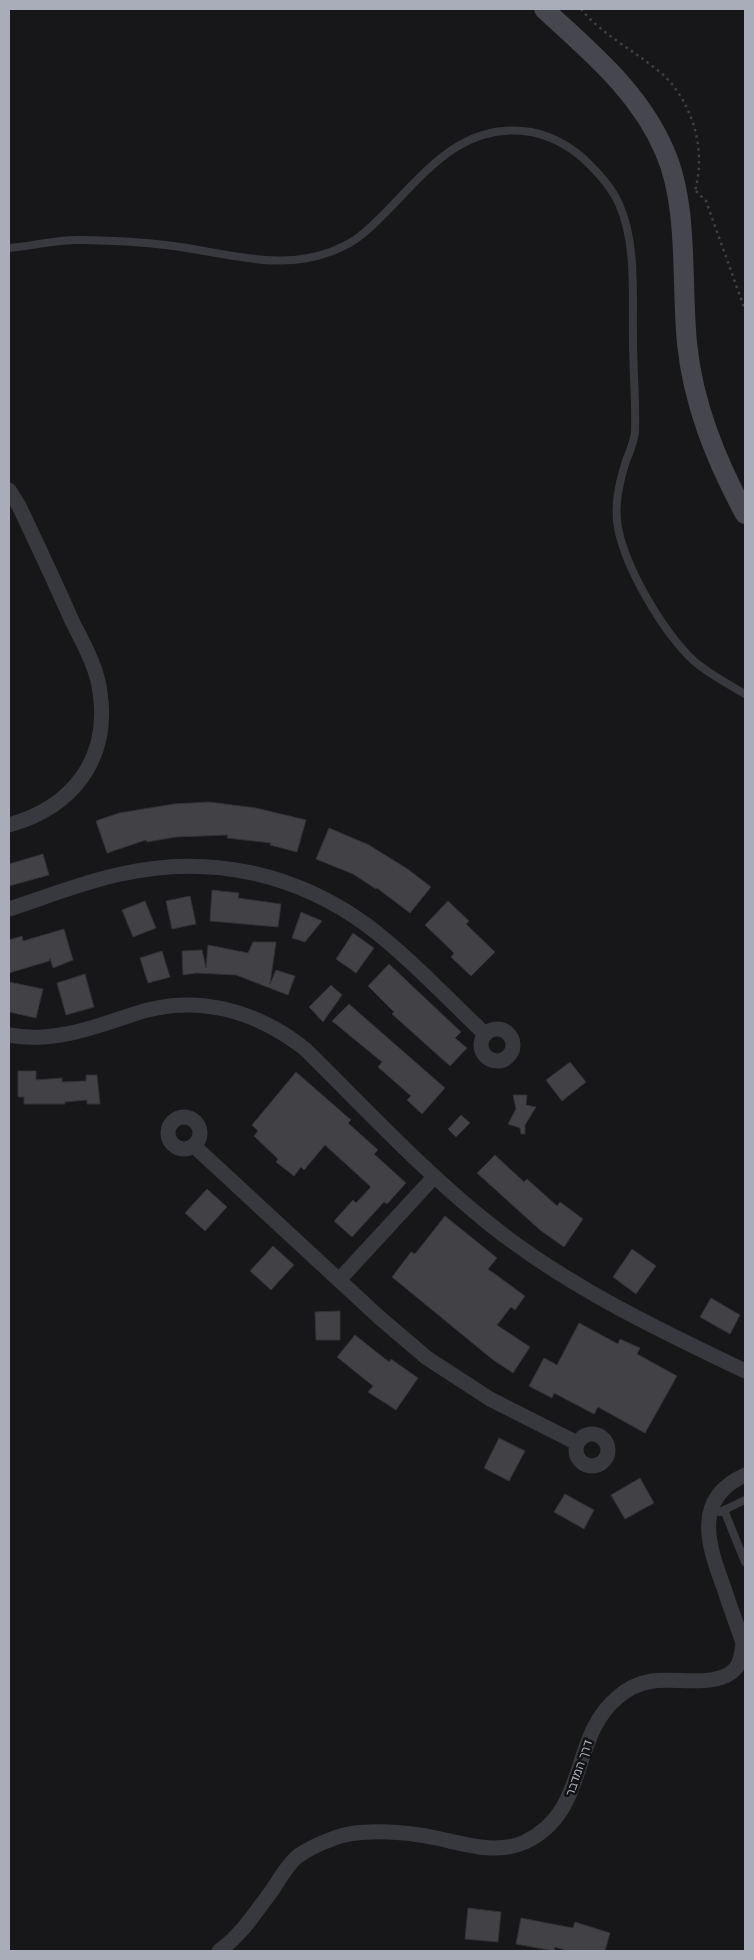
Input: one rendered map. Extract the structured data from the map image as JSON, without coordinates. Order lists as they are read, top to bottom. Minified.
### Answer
{"streets":{"street":["דרך המדבר"]}}
